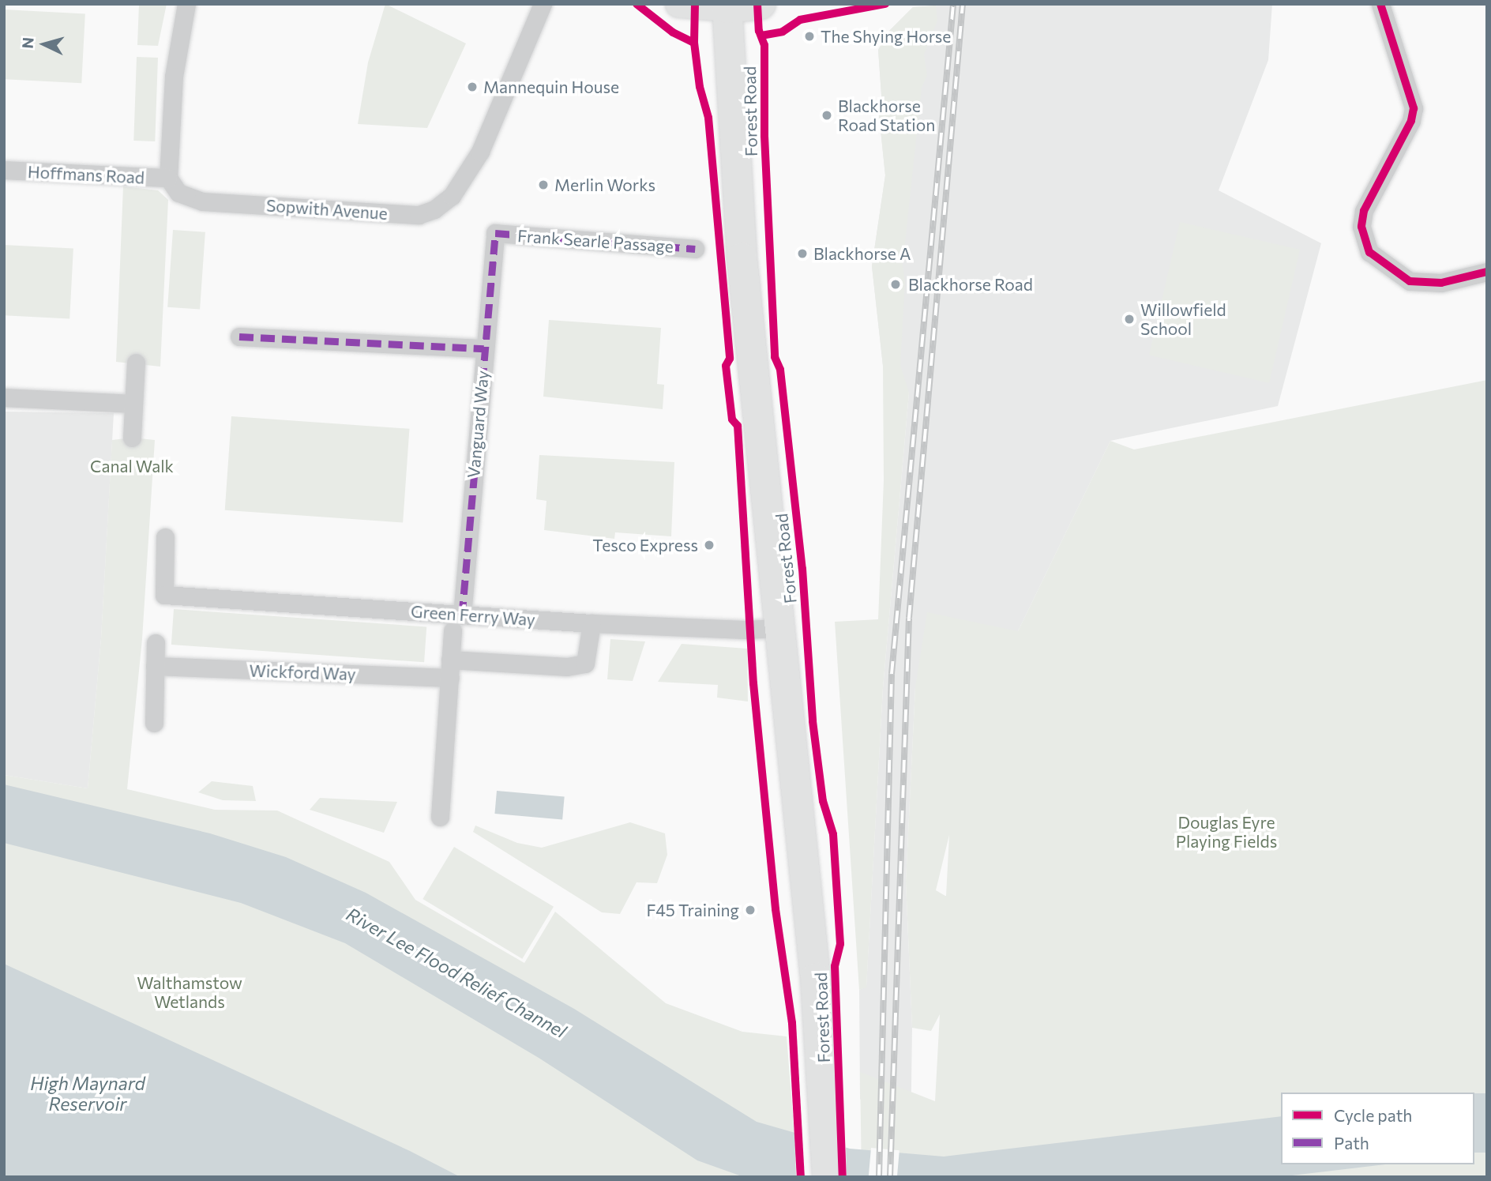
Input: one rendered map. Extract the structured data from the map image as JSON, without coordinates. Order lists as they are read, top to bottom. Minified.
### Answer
{"streets":{"main road":["Forest Road"],"street":["Hoffmans Road","Sopwith Avenue","Frank Searle Passage","Vanguard Way","Green Ferry Way","Wickford Way"]},"crossings":[["Forest Road","Green Ferry Way"],["Hoffmans Road","Sopwith Avenue"],["Frank Searle Passage","Vanguard Way"],["Vanguard Way","Green Ferry Way"],["Green Ferry Way","Wickford Way"]],"water":["River Lee Flood Relief Channel","High Maynard Reservoir"],"parks":["Canal Walk","Douglas Eyre Playing Fields","Walthamstow Wetlands"],"places":["The Shying Horse","Mannequin House","Blackhorse Road Station","Merlin Works","Blackhorse A","Blackhorse Road","Willowfield School","Tesco Express","F45 Training"],"legend":["Cycle path","Path"],"north":"left"}
